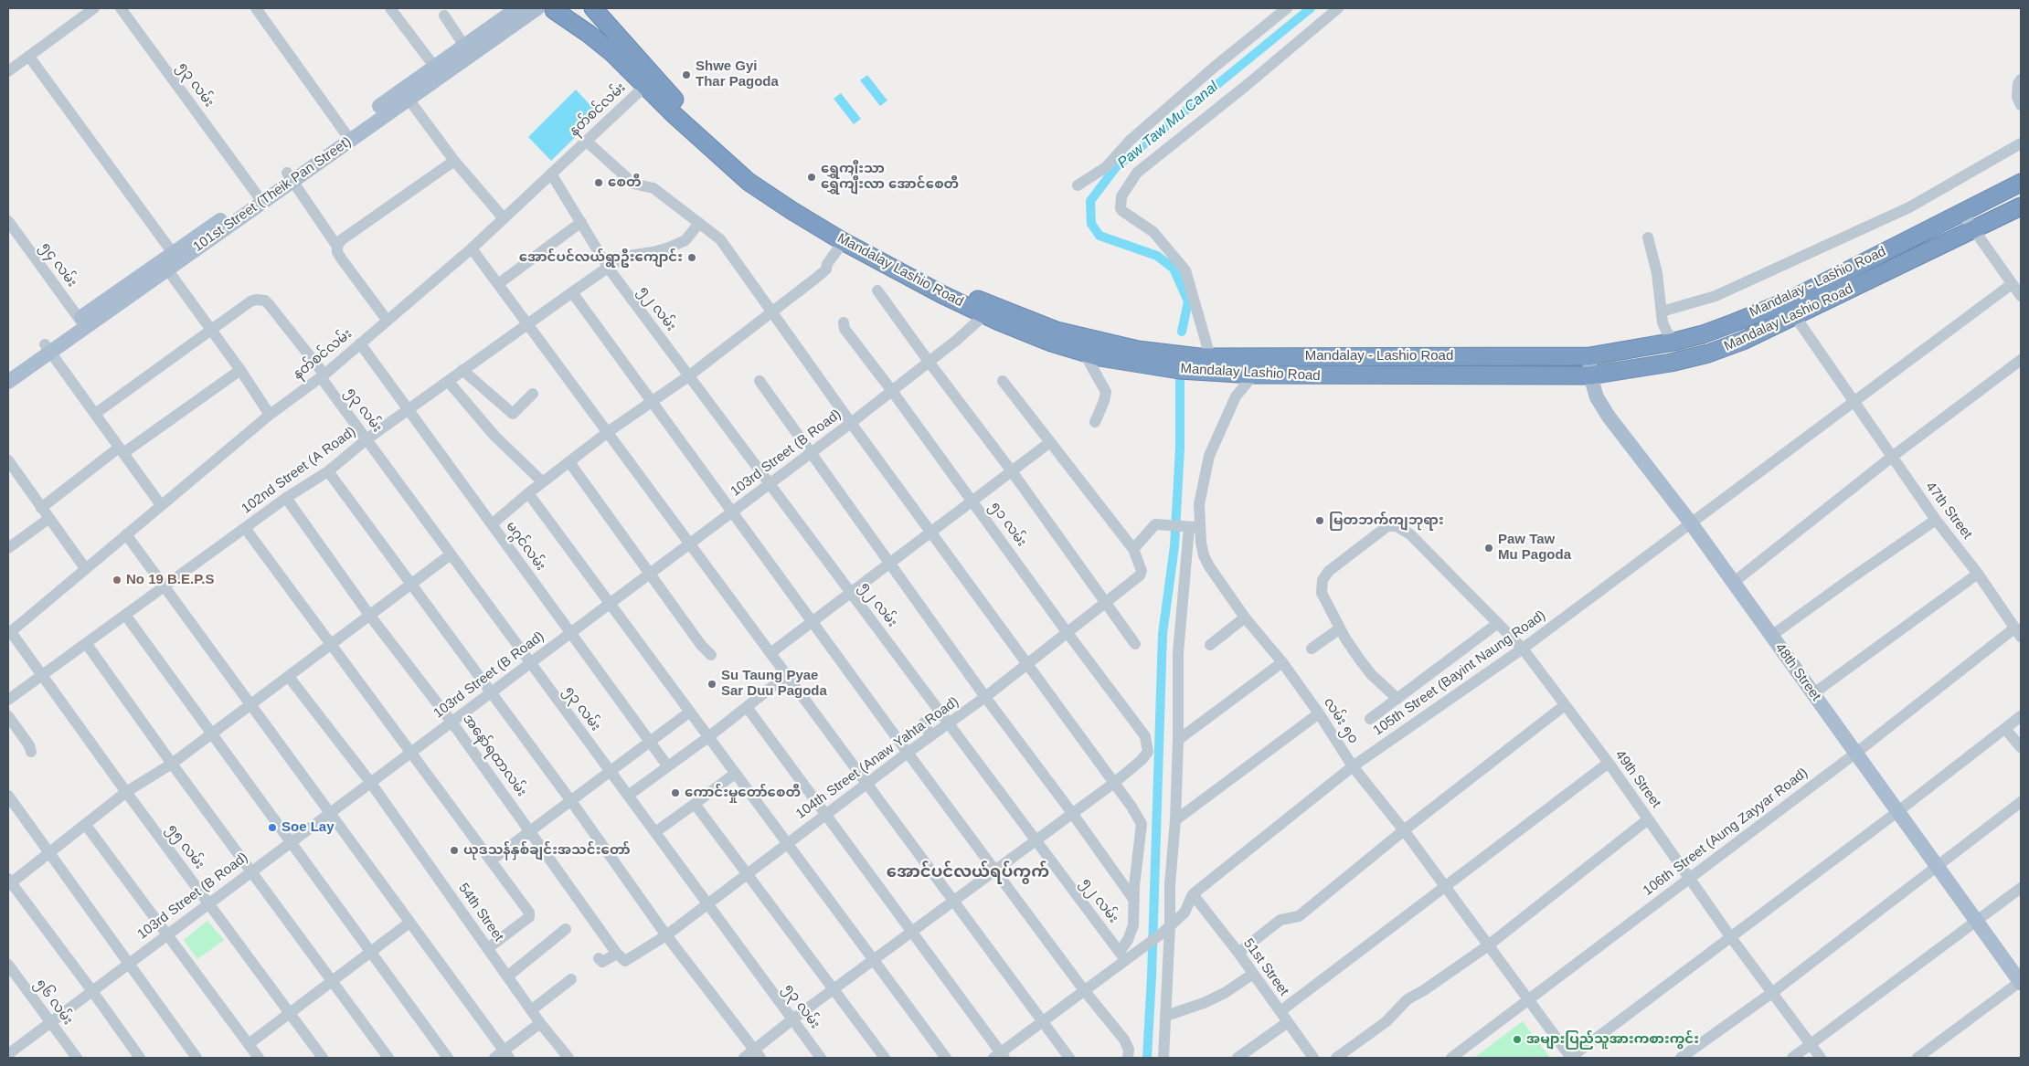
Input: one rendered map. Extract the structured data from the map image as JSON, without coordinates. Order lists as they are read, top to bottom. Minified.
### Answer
{"streets":{"highway":["Mandalay Lashio Road","Mandalay - Lashio Road"],"main road":["101st Street (Theik Pan Street)","48th Street"],"street":["၅၃ လမ်း","နတ်စင်လမ်း","၅၄ လမ်း","၅၂ လမ်း","103rd Street (B Road)","102nd Street (A Road)","47th Street","၅၁ လမ်း","မဂ္ဂင်လမ်း","105th Street (Bayint Naung Road)","လမ်း ၅၀","အနော်ရထာလမ်း","104th Street (Anaw Yahta Road)","49th Street","106th Street (Aung Zayyar Road)","၅၅ လမ်း","54th Street","51st Street","၅၆ လမ်း"]},"crossings":[["၅၃ လမ်း","နတ်စင်လမ်း"],["၅၃ လမ်း","101st Street (Theik Pan Street)"],["၅၃ လမ်း","103rd Street (B Road)"],["၅၃ လမ်း","102nd Street (A Road)"],["၅၃ လမ်း","104th Street (Anaw Yahta Road)"],["နတ်စင်လမ်း","Mandalay Lashio Road"],["နတ်စင်လမ်း","၅၂ လမ်း"],["နတ်စင်လမ်း","မဂ္ဂင်လမ်း"],["နတ်စင်လမ်း","၅၅ လမ်း"],["101st Street (Theik Pan Street)","၅၄ လမ်း"],["101st Street (Theik Pan Street)","Mandalay Lashio Road"],["Mandalay Lashio Road","Mandalay - Lashio Road"],["Mandalay Lashio Road","103rd Street (B Road)"],["Mandalay Lashio Road","47th Street"],["Mandalay Lashio Road","48th Street"],["Mandalay Lashio Road","လမ်း ၅၀"],["Mandalay - Lashio Road","103rd Street (B Road)"],["Mandalay - Lashio Road","47th Street"],["Mandalay - Lashio Road","48th Street"],["၅၂ လမ်း","103rd Street (B Road)"],["၅၂ လမ်း","102nd Street (A Road)"],["၅၂ လမ်း","105th Street (Bayint Naung Road)"],["၅၂ လမ်း","104th Street (Anaw Yahta Road)"],["103rd Street (B Road)","၅၁ လမ်း"],["103rd Street (B Road)","မဂ္ဂင်လမ်း"],["103rd Street (B Road)","အနော်ရထာလမ်း"],["103rd Street (B Road)","၅၅ လမ်း"],["103rd Street (B Road)","54th Street"],["103rd Street (B Road)","၅၆ လမ်း"],["102nd Street (A Road)","မဂ္ဂင်လမ်း"],["102nd Street (A Road)","အနော်ရထာလမ်း"],["102nd Street (A Road)","၅၅ လမ်း"],["47th Street","105th Street (Bayint Naung Road)"],["47th Street","106th Street (Aung Zayyar Road)"],["၅၁ လမ်း","104th Street (Anaw Yahta Road)"],["48th Street","105th Street (Bayint Naung Road)"],["48th Street","106th Street (Aung Zayyar Road)"],["105th Street (Bayint Naung Road)","လမ်း ၅၀"],["105th Street (Bayint Naung Road)","49th Street"],["105th Street (Bayint Naung Road)","51st Street"],["လမ်း ၅၀","106th Street (Aung Zayyar Road)"],["အနော်ရထာလမ်း","104th Street (Anaw Yahta Road)"],["49th Street","106th Street (Aung Zayyar Road)"]],"districts":["အောင်ပင်လယ်ရပ်ကွက်"],"water":["Paw Taw Mu Canal"],"places":["Shwe Gyi Thar Pagoda","ရွှေကျီးသာ ရွှေကျီးလာ အောင်စေတီ","စေတီ","အောင်ပင်လယ်ရွာဦးကျောင်း","မြတဘက်ကျဘုရား","Paw Taw Mu Pagoda","No 19 B.E.P.S","Su Taung Pyae Sar Duu Pagoda","ကောင်းမှုတော်စေတီ","Soe Lay","ယုဒသန်နှစ်ချင်းအသင်းတော်","အများပြည်သူအားကစားကွင်း"]}
